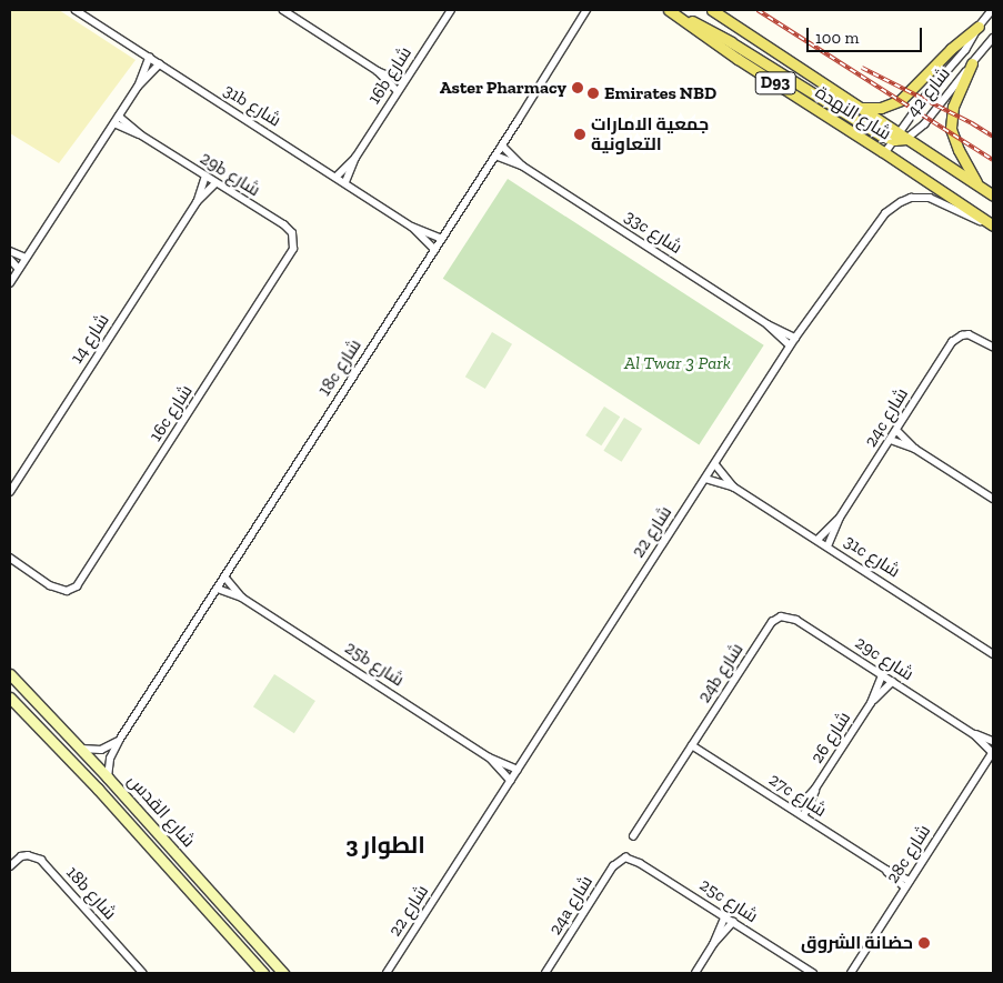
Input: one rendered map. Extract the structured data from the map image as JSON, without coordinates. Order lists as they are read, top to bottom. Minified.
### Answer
{"streets":{"main road":["D93","شارع النهدة","شارع القدس"],"street":["16b شارع","شارع 42","31b شارع","29b شارع","33c شارع","شارع 14","18c شارع","16c شارع","24c شارع","شارع 22","31c شارع","29c شارع","25b شارع","24b شارع","شارع 26","27c شارع","28c شارع","18b شارع","25c شارع","24a شارع"]},"crossings":[["16b شارع","31b شارع"],["شارع 42","شارع النهدة"],["31b شارع","18c شارع"],["شارع النهدة","شارع 22"],["29b شارع","شارع 14"],["29b شارع","16c شارع"],["33c شارع","18c شارع"],["33c شارع","شارع 22"],["18c شارع","25b شارع"],["18c شارع","شارع القدس"],["24c شارع","31c شارع"],["شارع 22","31c شارع"],["شارع 22","25b شارع"],["29c شارع","24b شارع"],["29c شارع","شارع 26"],["29c شارع","28c شارع"],["24b شارع","27c شارع"],["شارع 26","27c شارع"],["27c شارع","28c شارع"],["25c شارع","24a شارع"]],"districts":["الطوار 3"],"parks":["Al Twar 3 Park"],"places":["Aster Pharmacy","Emirates NBD","جمعية الامارات التعاونية","حضانة الشروق"],"scale_bar":"100 m"}
